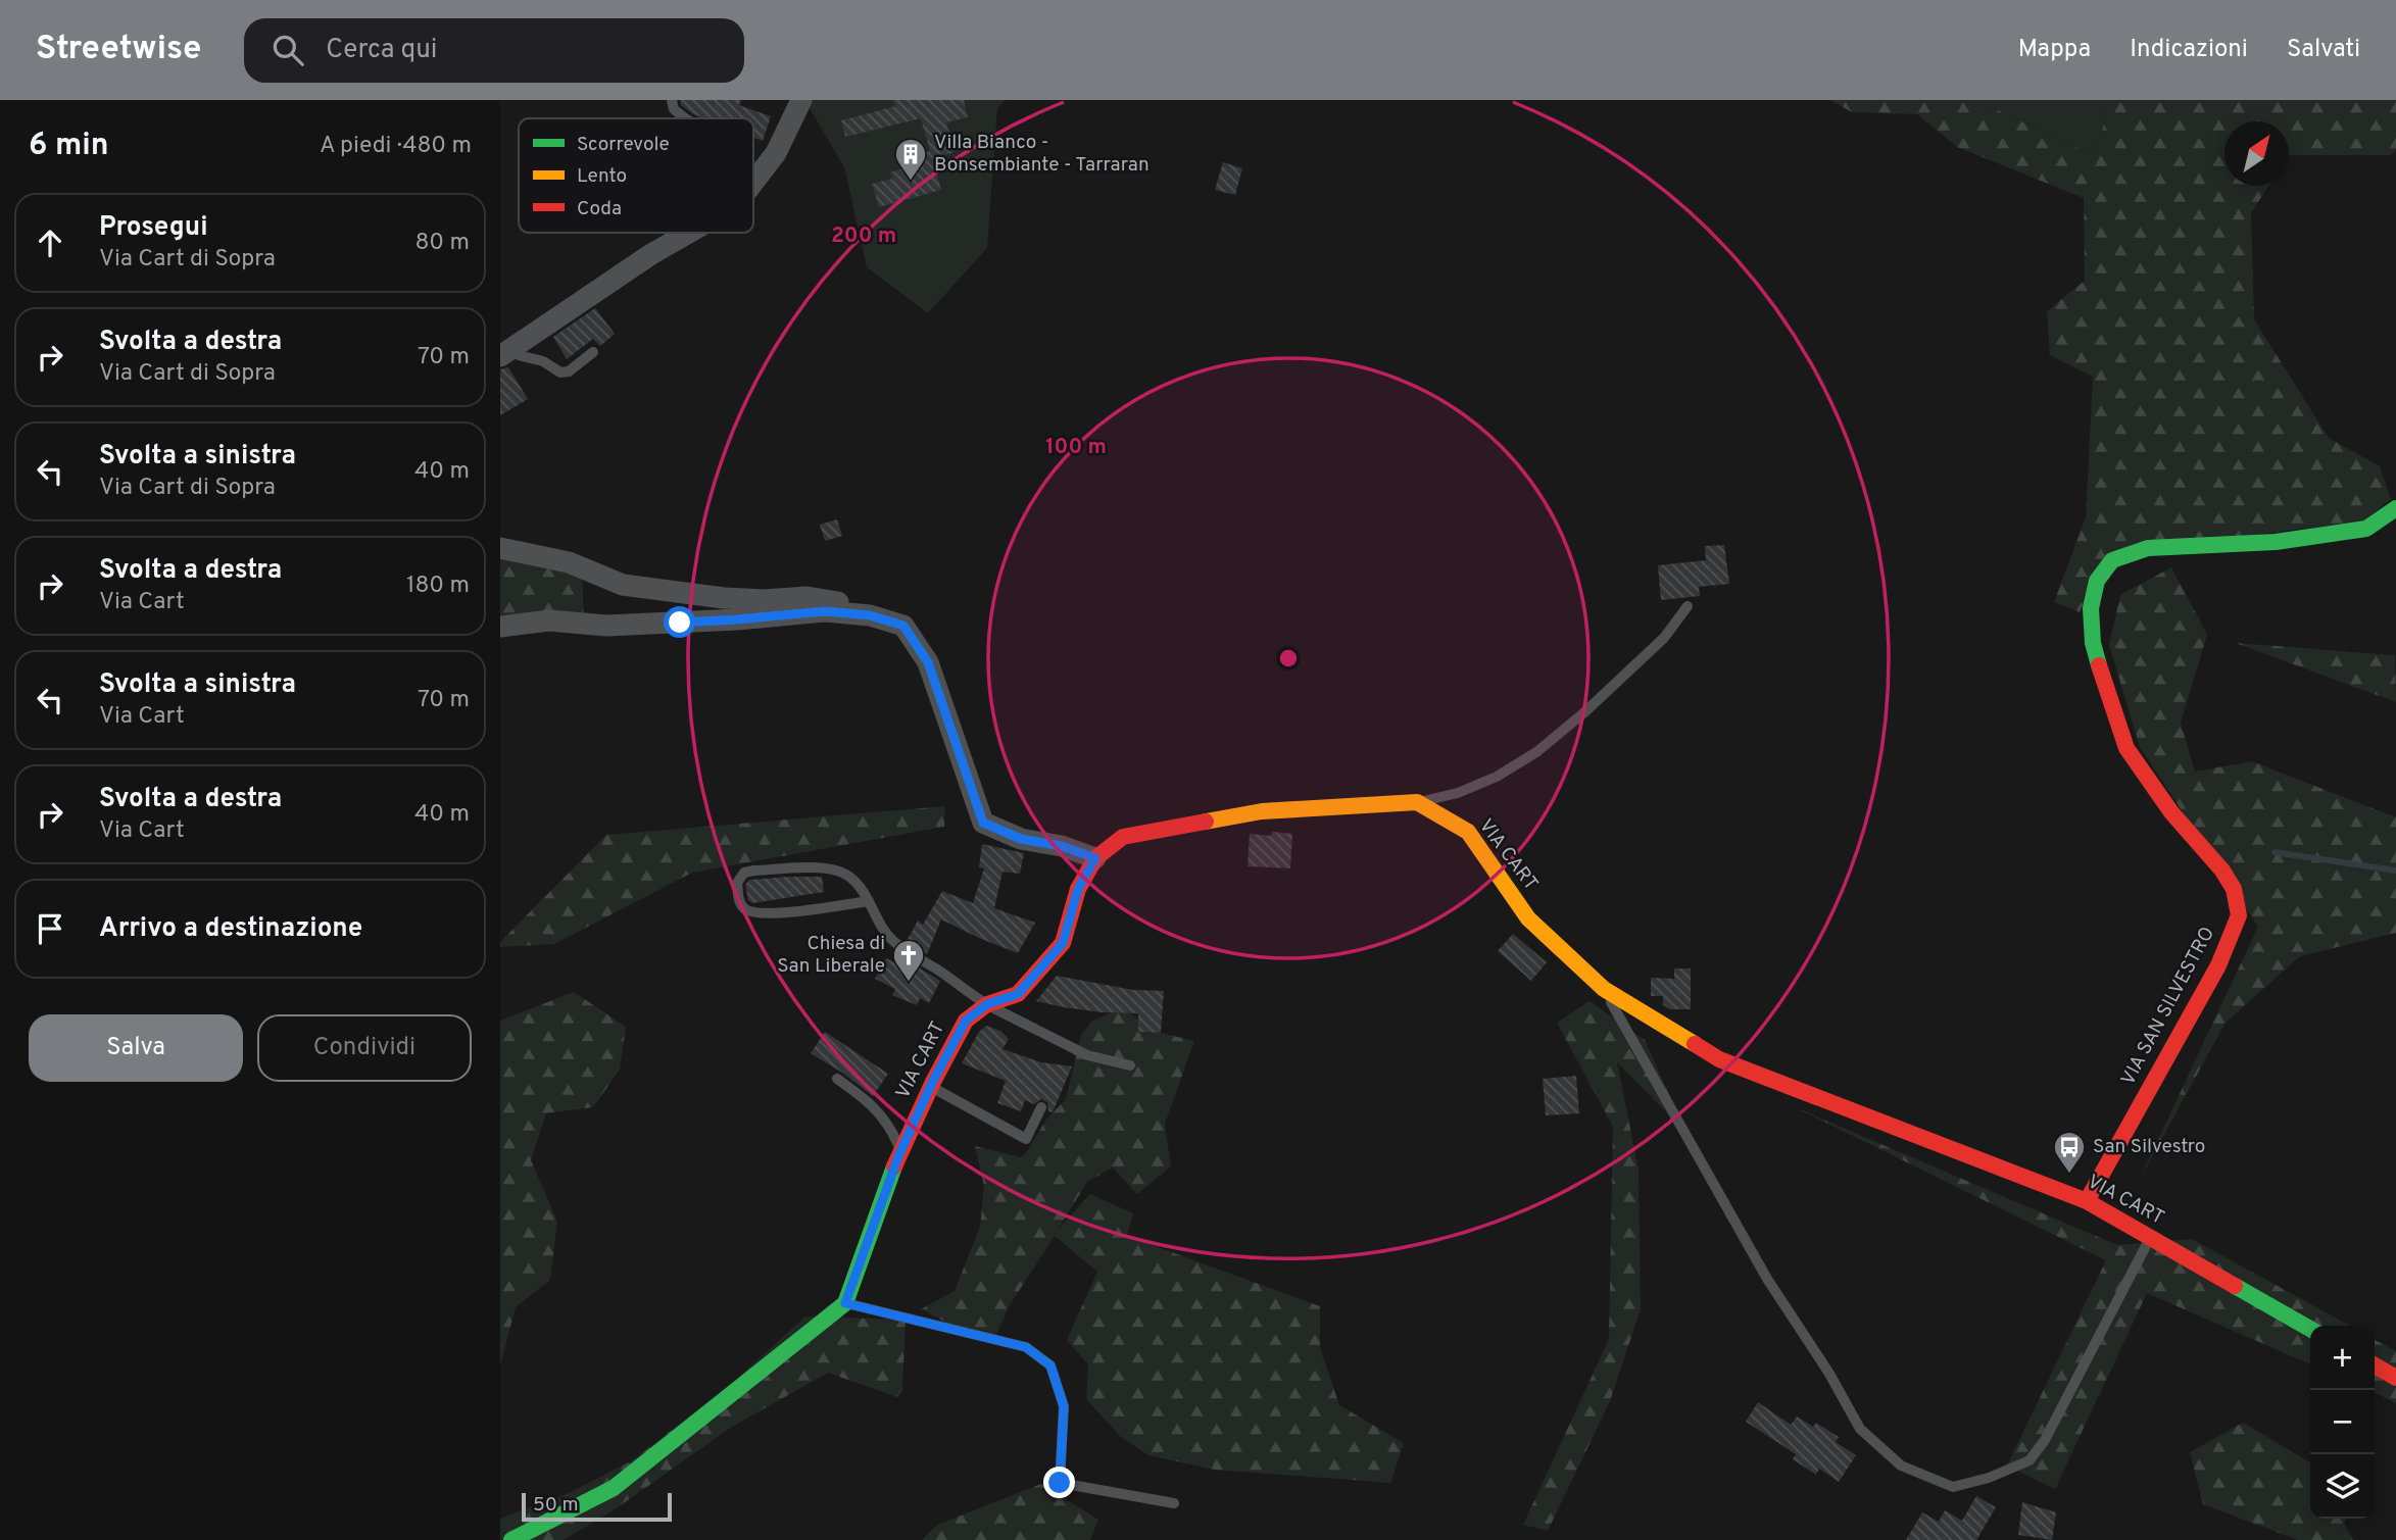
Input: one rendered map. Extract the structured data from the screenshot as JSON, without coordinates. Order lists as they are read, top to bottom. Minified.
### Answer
{"streets":{"street":["VIA CART","VIA SAN SILVESTRO"]},"crossings":[["VIA CART","VIA SAN SILVESTRO"]],"places":{"building":["Villa Bianco - Bonsembiante - Tarraran"],"church":["Chiesa di San Liberale"],"bus stop":["San Silvestro"]},"legend":["Scorrevole","Lento","Coda"],"scale_bar":"50 m","north":"top right","page":{"header":"Streetwise","search":"Cerca qui","nav":["Mappa","Indicazioni","Salvati"],"heading":["6 min","A piedi · 480 m"],"list":[["Prosegui","Via Cart di Sopra","80 m"],["Svolta a destra","Via Cart di Sopra","70 m"],["Svolta a sinistra","Via Cart di Sopra","40 m"],["Svolta a destra","Via Cart","180 m"],["Svolta a sinistra","Via Cart","70 m"],["Svolta a destra","Via Cart","40 m"],"Arrivo a destinazione"],"buttons":["Salva","Condividi"],"map_buttons":["+","−"],"scale":"50 m"},"rings":["200 m","100 m"]}
